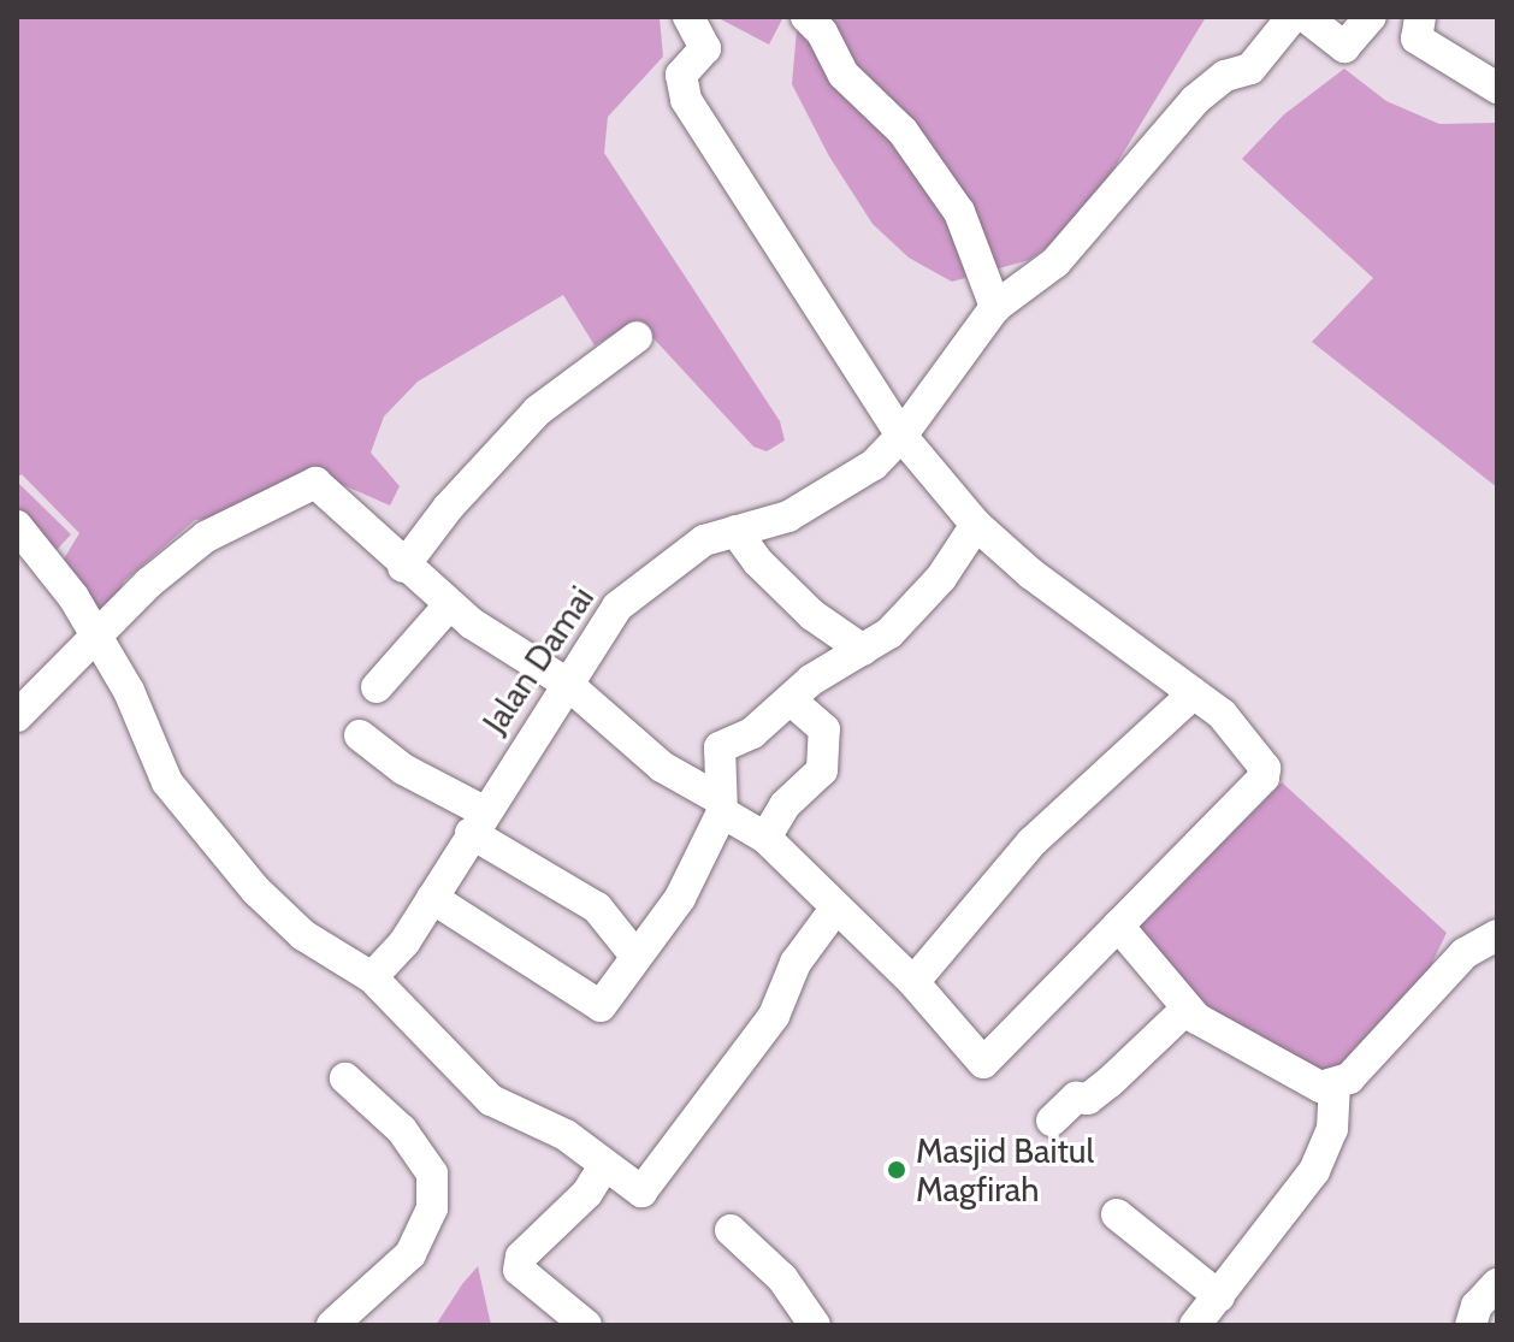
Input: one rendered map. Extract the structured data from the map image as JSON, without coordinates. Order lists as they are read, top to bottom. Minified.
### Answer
{"streets":{"street":["Jalan Damai"]},"places":["Masjid Baitul Magfirah"]}
